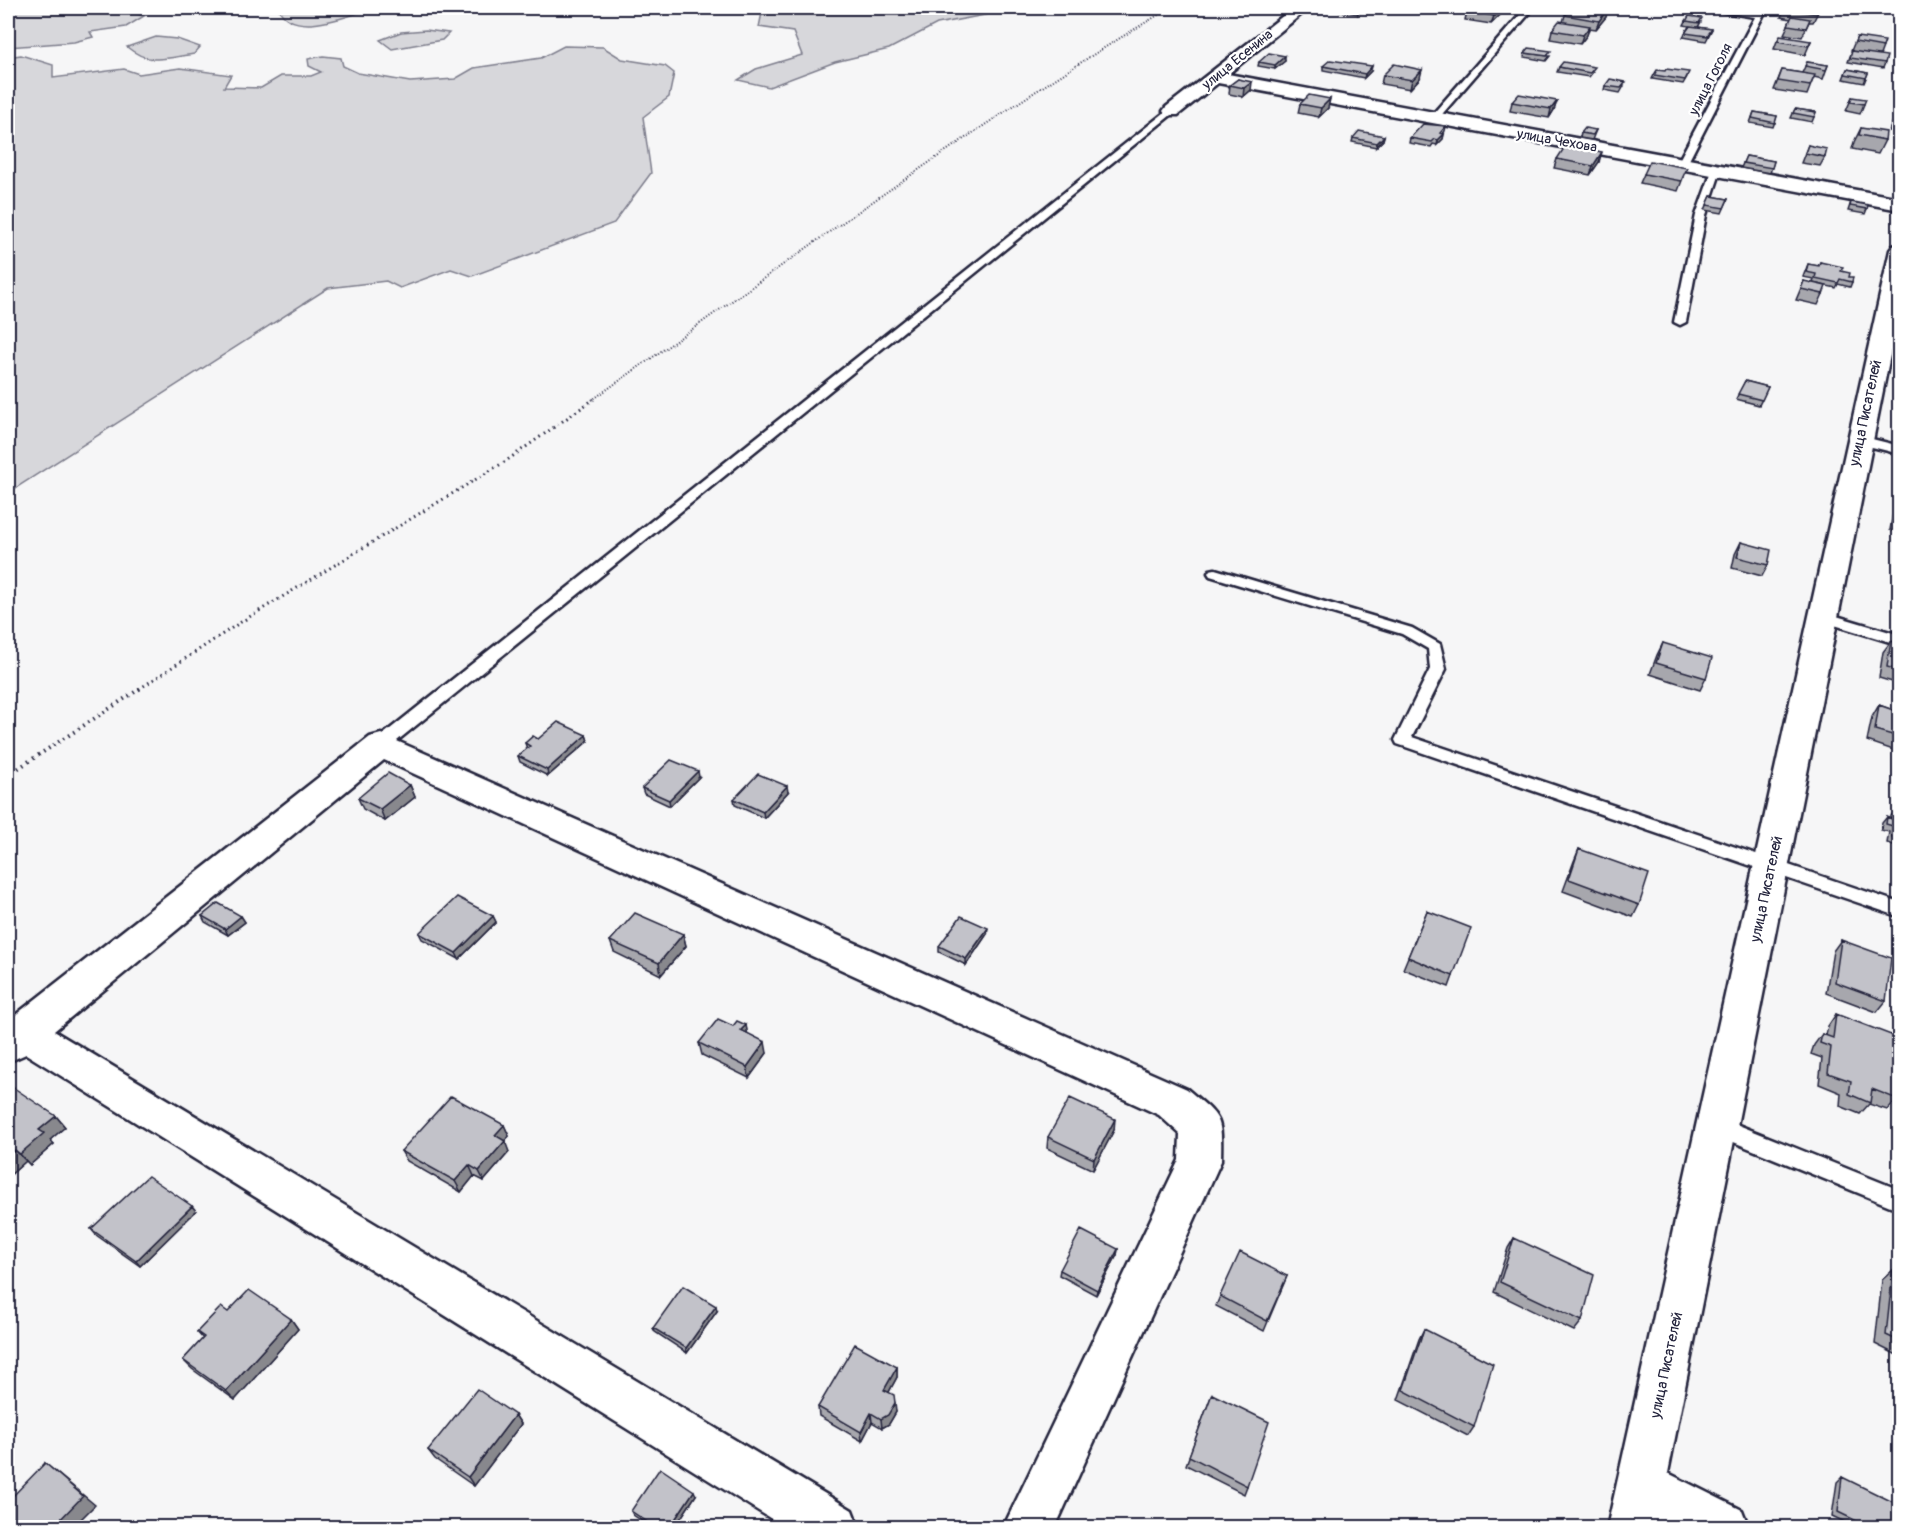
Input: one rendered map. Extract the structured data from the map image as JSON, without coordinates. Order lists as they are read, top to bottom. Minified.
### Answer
{"streets":{"street":["улица Есенина","улица Чехова","улица Писателей"],"lane":["улица Гоголя"]},"crossings":[["улица Есенина","улица Чехова"],["улица Гоголя","улица Чехова"]]}
